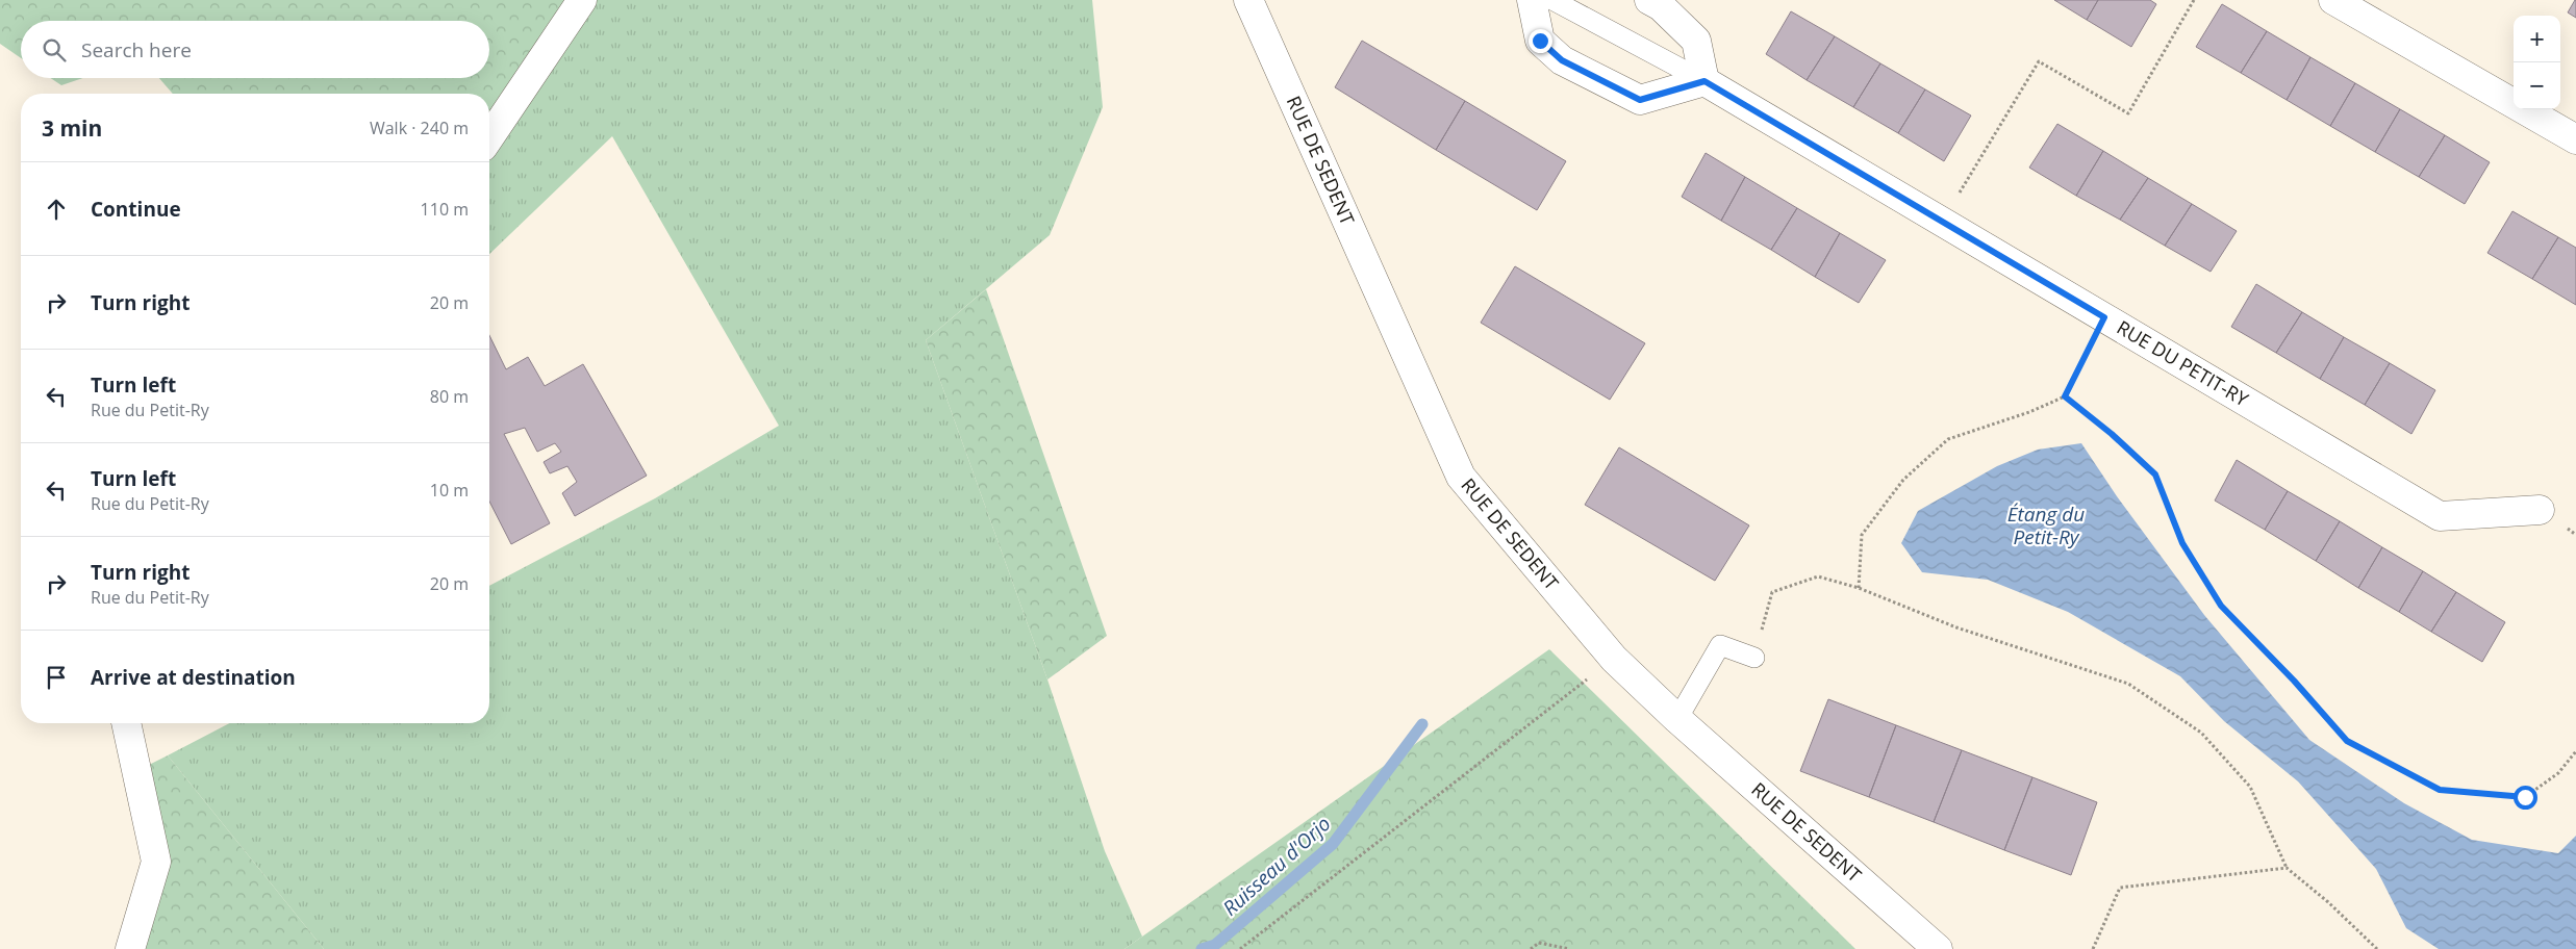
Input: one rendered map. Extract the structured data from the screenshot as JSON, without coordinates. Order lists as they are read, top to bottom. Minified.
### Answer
{"streets":{"street":["RUE DE SEDENT","RUE DU PETIT-RY"]},"water":["Étang du Petit-Ry","Ruisseau d'Orjo"],"page":{"map_buttons":["+","−"],"search":"Search here","heading":["3 min","Walk · 240 m"],"list":[["Continue","110 m"],["Turn right","20 m"],["Turn left","Rue du Petit-Ry","80 m"],["Turn left","Rue du Petit-Ry","10 m"],["Turn right","Rue du Petit-Ry","20 m"],"Arrive at destination"]}}
